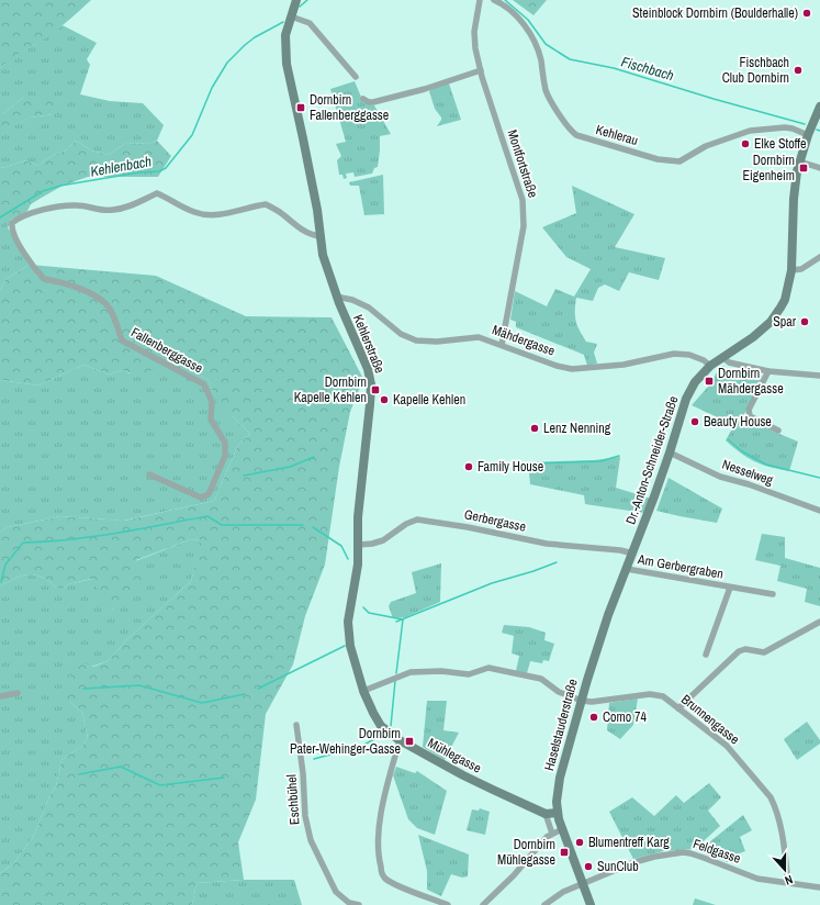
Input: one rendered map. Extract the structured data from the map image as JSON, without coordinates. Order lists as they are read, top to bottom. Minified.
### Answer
{"streets":{"street":["Kehlerau","Montfortstraße","Mähdergasse","Kehlerstraße","Fallenberggasse","Dr.-Anton-Schneider-Straße","Nesselweg","Gerbergasse","Am Gerbergraben","Brunnengasse","Haselstauderstraße","Mühlegasse","Eschbühel","Feldgasse"]},"crossings":[["Kehlerau","Dr.-Anton-Schneider-Straße"],["Montfortstraße","Mähdergasse"],["Mähdergasse","Kehlerstraße"],["Mähdergasse","Dr.-Anton-Schneider-Straße"],["Kehlerstraße","Fallenberggasse"],["Kehlerstraße","Gerbergasse"],["Kehlerstraße","Mühlegasse"],["Dr.-Anton-Schneider-Straße","Nesselweg"],["Dr.-Anton-Schneider-Straße","Gerbergasse"],["Dr.-Anton-Schneider-Straße","Haselstauderstraße"],["Gerbergasse","Haselstauderstraße"],["Am Gerbergraben","Haselstauderstraße"],["Brunnengasse","Haselstauderstraße"],["Brunnengasse","Feldgasse"],["Haselstauderstraße","Feldgasse"]],"water":["Fischbach","Kehlenbach"],"places":{"other":["Steinblock Dornbirn (Boulderhalle)","Fischbach Club Dornbirn","Elke Stoffe","Spar","Kapelle Kehlen","Beauty House","Lenz Nenning","Family House","Como 74","Blumentreff Karg","SunClub"],"transit":["Dornbirn Fallenberggasse","Dornbirn Eigenheim","Dornbirn Mähdergasse","Dornbirn Kapelle Kehlen","Dornbirn Pater-Wehinger-Gasse","Dornbirn Mühlegasse"]},"north":"bottom"}
